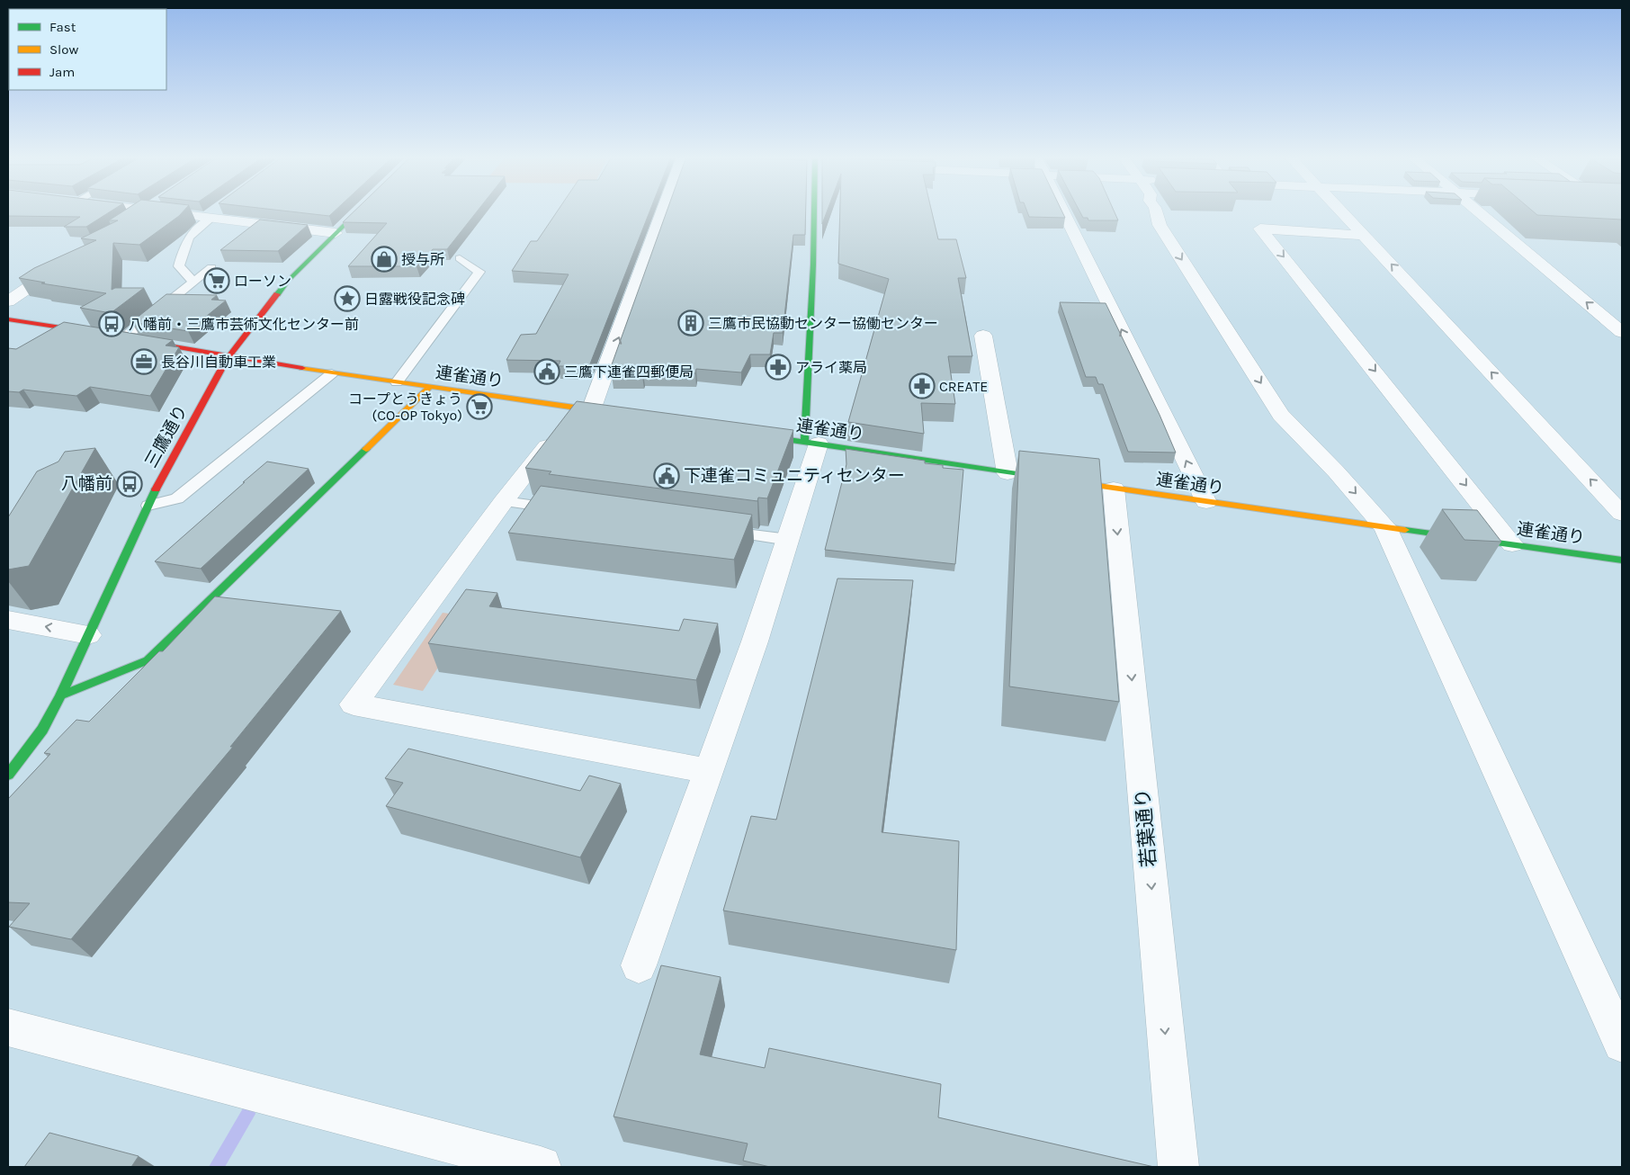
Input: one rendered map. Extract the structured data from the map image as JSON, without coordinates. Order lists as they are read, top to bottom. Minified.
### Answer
{"streets":{"main road":["連雀通り","三鷹通り"],"street":["若葉通り"]},"crossings":[["連雀通り","三鷹通り"],["連雀通り","若葉通り"]],"one_way":["若葉通り"],"places":{"shop":["授与所"],"supermarket":["ローソン","コープとうきょう (CO-OP Tokyo)"],"place":["日露戦役記念碑"],"building":["三鷹市民協動センター協働センター"],"bus stop":["八幡前・三鷹市芸術文化センター前","八幡前"],"office":["長谷川自動車工業"],"pharmacy":["アライ薬局","CREATE"],"public building":["三鷹下連雀四郵便局","下連雀コミュニティセンター"]},"legend":["Fast","Slow","Jam"]}
